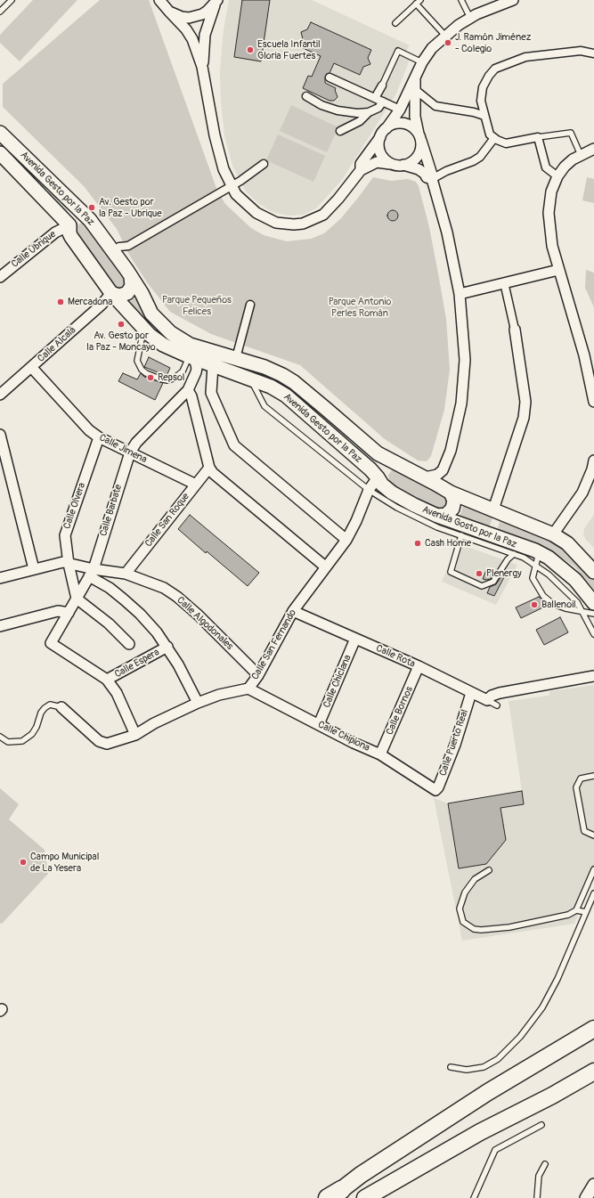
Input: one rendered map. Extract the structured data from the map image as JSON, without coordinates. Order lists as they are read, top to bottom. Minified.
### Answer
{"streets":{"main road":["Avenida Gesto por la Paz"],"street":["Calle Ubrique","Calle Alcalá","Calle Jimena","Calle Olvera","Calle Barbate","Calle San Roque","Calle Algodonales","Calle San Fernando","Calle Rota","Calle Espera","Calle Chiclana","Calle Bornos","Calle Chipiona","Calle Puerto Real"],"lane":["Avenida Gosto por la Paz"]},"crossings":[["Avenida Gesto por la Paz","Calle Ubrique"],["Avenida Gesto por la Paz","Calle Alcalá"],["Avenida Gesto por la Paz","Avenida Gosto por la Paz"],["Avenida Gesto por la Paz","Calle San Fernando"],["Calle Alcalá","Calle Jimena"],["Calle Jimena","Calle Olvera"],["Calle Jimena","Calle Barbate"],["Calle Jimena","Calle San Roque"],["Calle Olvera","Calle Barbate"],["Calle Olvera","Calle Algodonales"],["Calle Barbate","Calle Algodonales"],["Calle Barbate","Calle Espera"],["Calle San Roque","Calle Algodonales"],["Avenida Gosto por la Paz","Calle San Fernando"],["Calle Algodonales","Calle San Fernando"],["Calle San Fernando","Calle Rota"],["Calle San Fernando","Calle Chipiona"],["Calle Rota","Calle Chiclana"],["Calle Rota","Calle Bornos"],["Calle Rota","Calle Puerto Real"],["Calle Chiclana","Calle Chipiona"],["Calle Bornos","Calle Chipiona"],["Calle Chipiona","Calle Puerto Real"]],"parks":["Parque Pequeños Felices","Parque Antonio Perles Román"],"places":["J. Ramón Jiménez - Colegio","Escuela Infantil Gloria Fuertes","Av. Gesto por la Paz - Ubrique","Mercadona","Av. Gesto por la Paz - Moncayo","Repsol","Cash Home","Plenergy","Ballenoil","Campo Municipal de La Yesera"]}
